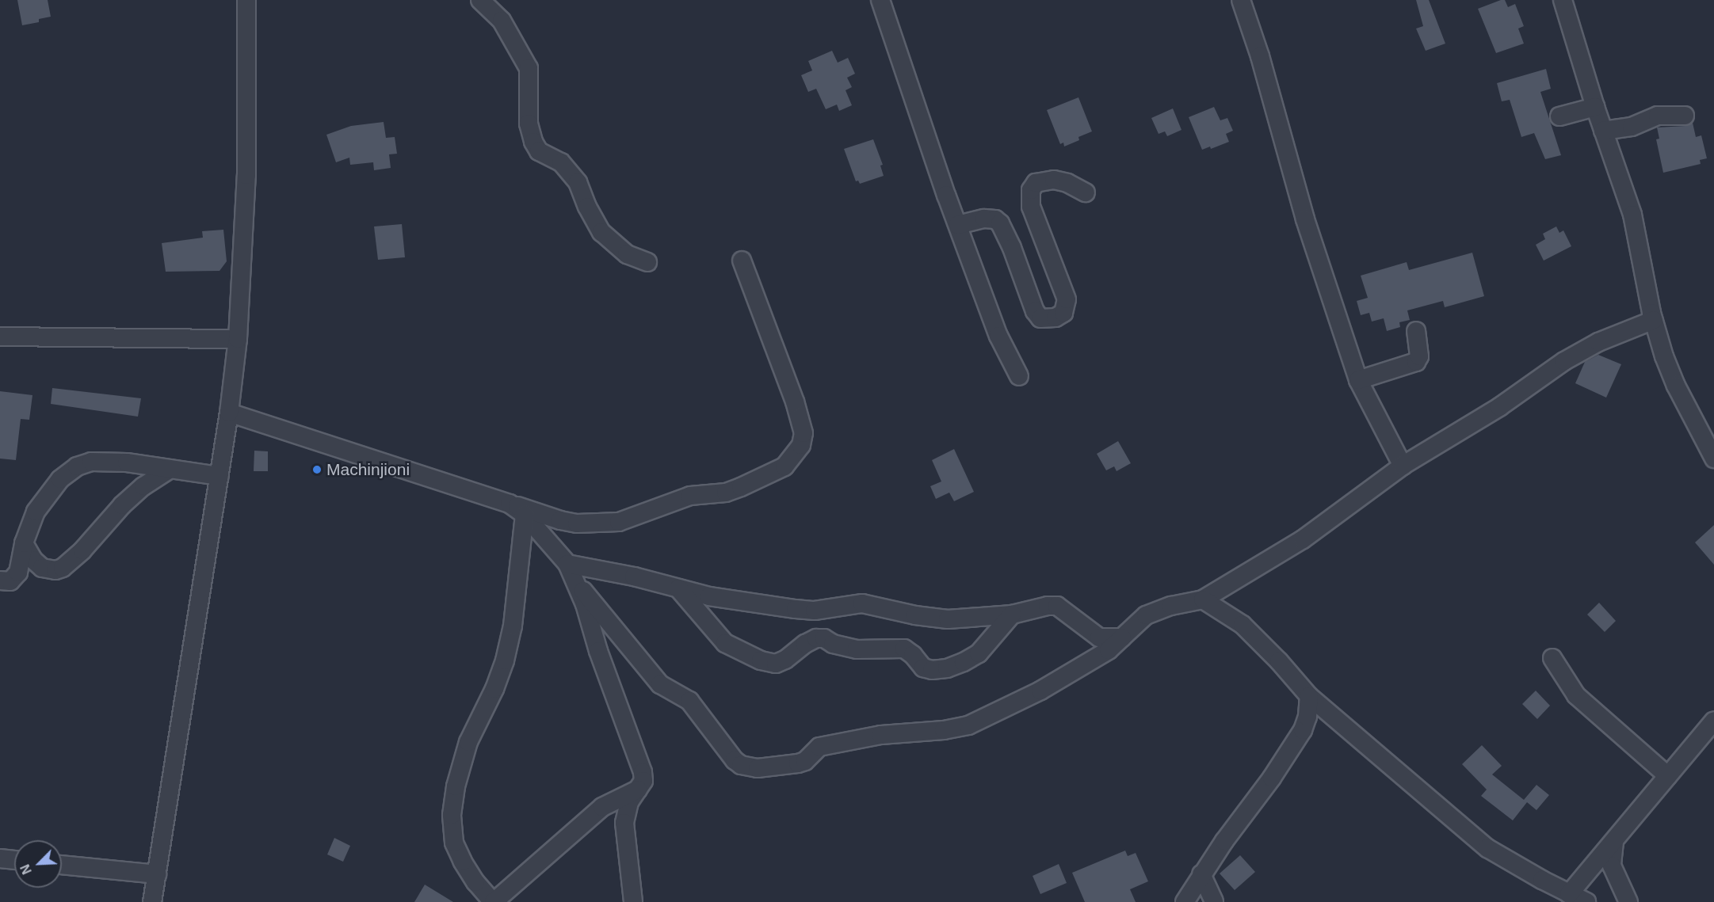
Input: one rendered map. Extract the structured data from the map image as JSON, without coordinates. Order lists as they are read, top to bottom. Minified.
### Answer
{"places":["Machinjioni"],"north":"bottom left"}
